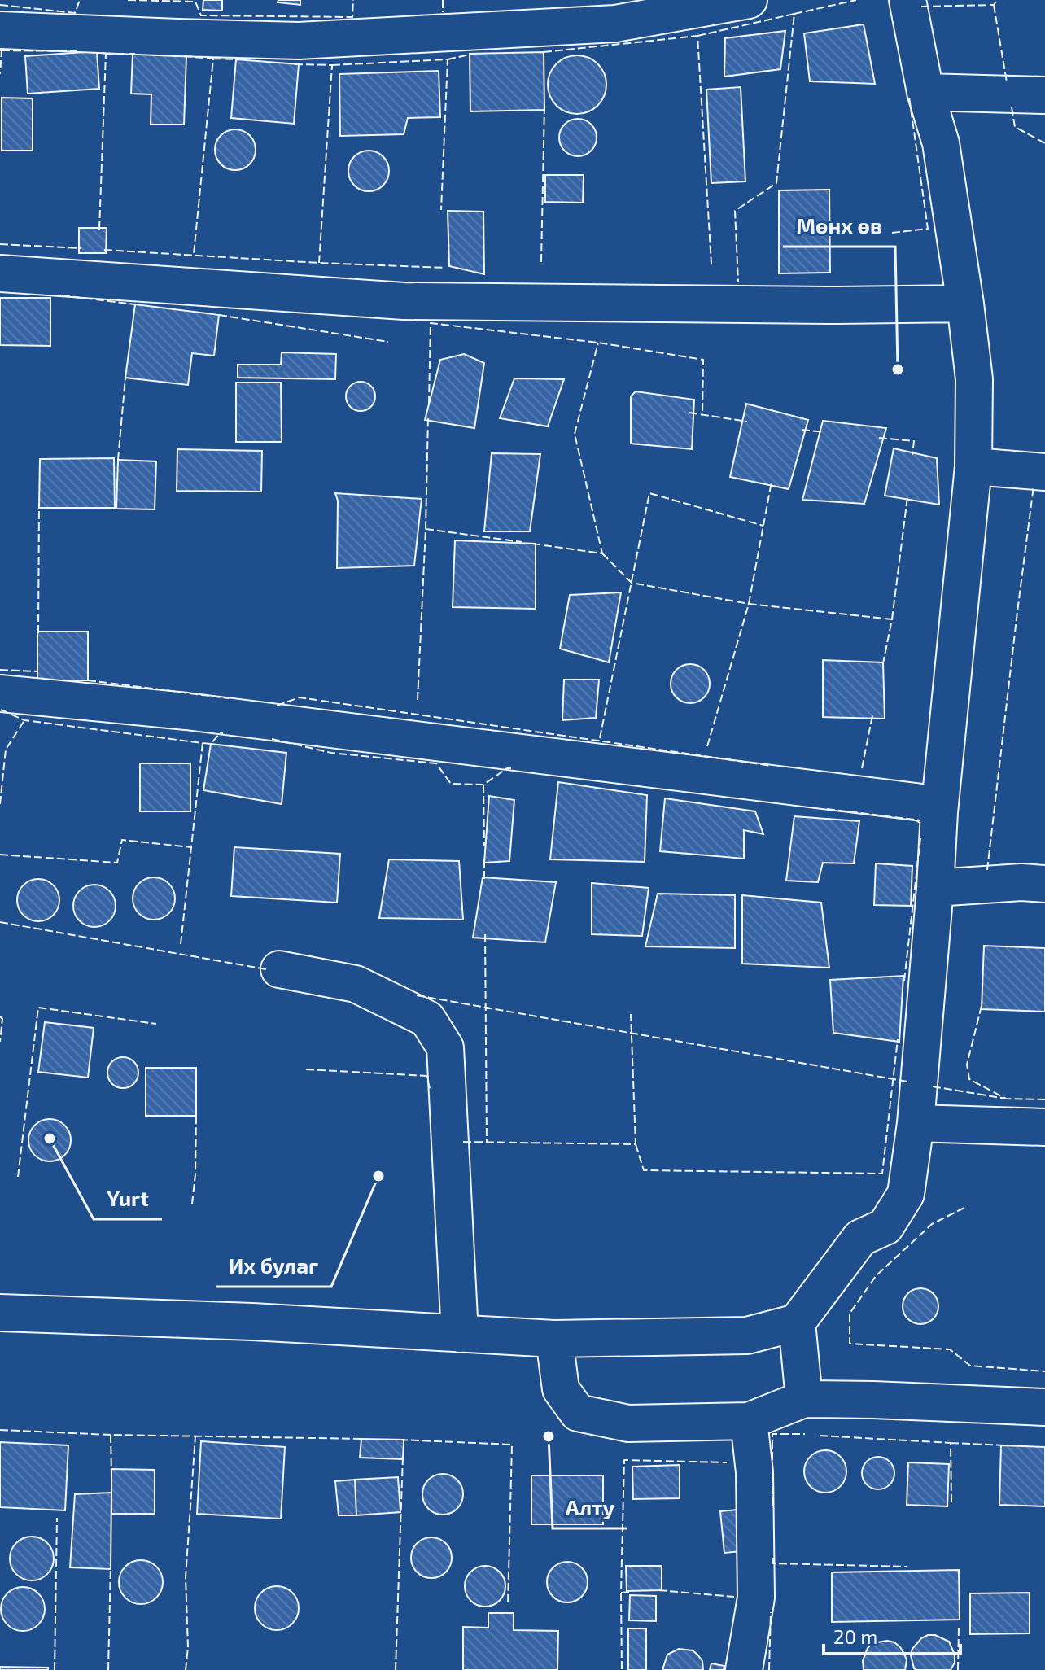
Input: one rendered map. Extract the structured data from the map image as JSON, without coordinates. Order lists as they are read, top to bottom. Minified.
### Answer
{"places":["Мөнх өв","Yurt","Их булаг","Алту"],"scale_bar":"20 m"}
